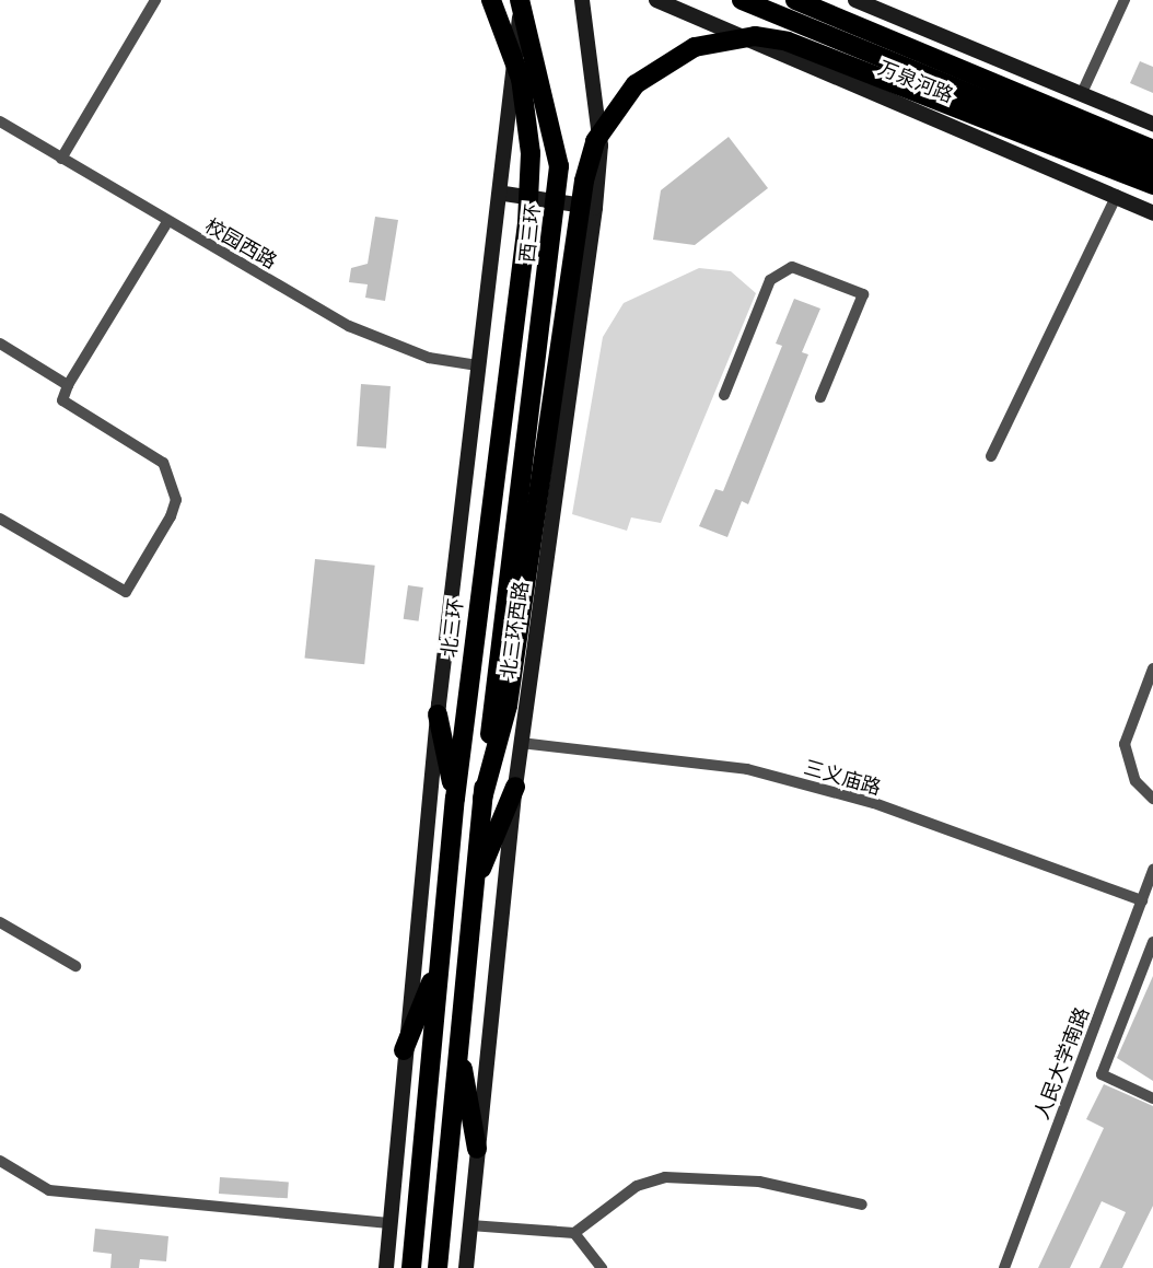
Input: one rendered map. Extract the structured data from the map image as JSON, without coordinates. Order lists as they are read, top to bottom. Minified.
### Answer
{"streets":{"highway":["万泉河路","西三环","北三环"],"street":["校园西路","北三环西路","三义庙路","人民大学南路"]},"crossings":[["北三环西路","三义庙路"],["三义庙路","人民大学南路"]]}
